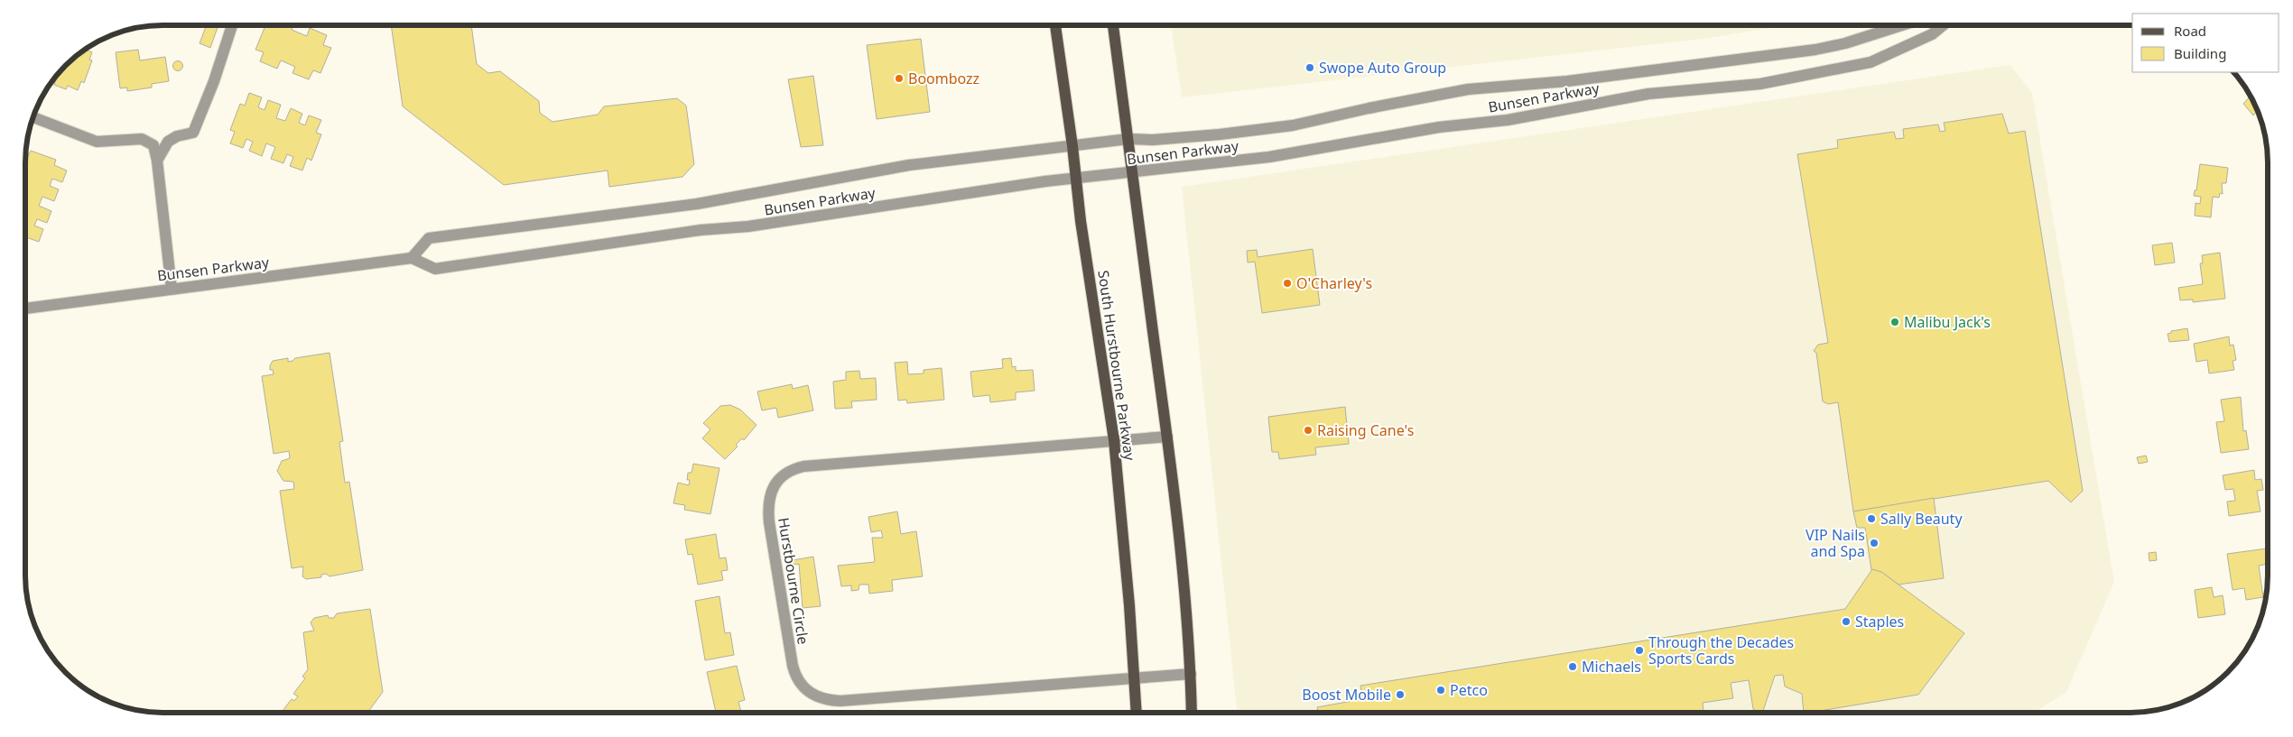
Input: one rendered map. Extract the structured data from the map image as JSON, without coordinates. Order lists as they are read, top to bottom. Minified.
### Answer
{"streets":{"main road":["South Hurstbourne Parkway"],"street":["Bunsen Parkway","Hurstbourne Circle"]},"crossings":[["Bunsen Parkway","South Hurstbourne Parkway"],["South Hurstbourne Parkway","Hurstbourne Circle"]],"places":["Swope Auto Group","Boombozz","O'Charley's","Malibu Jack's","Raising Cane's","Sally Beauty","VIP Nails and Spa","Staples","Through the Decades Sports Cards","Michaels","Petco","Boost Mobile"],"legend":["Road","Building"]}
